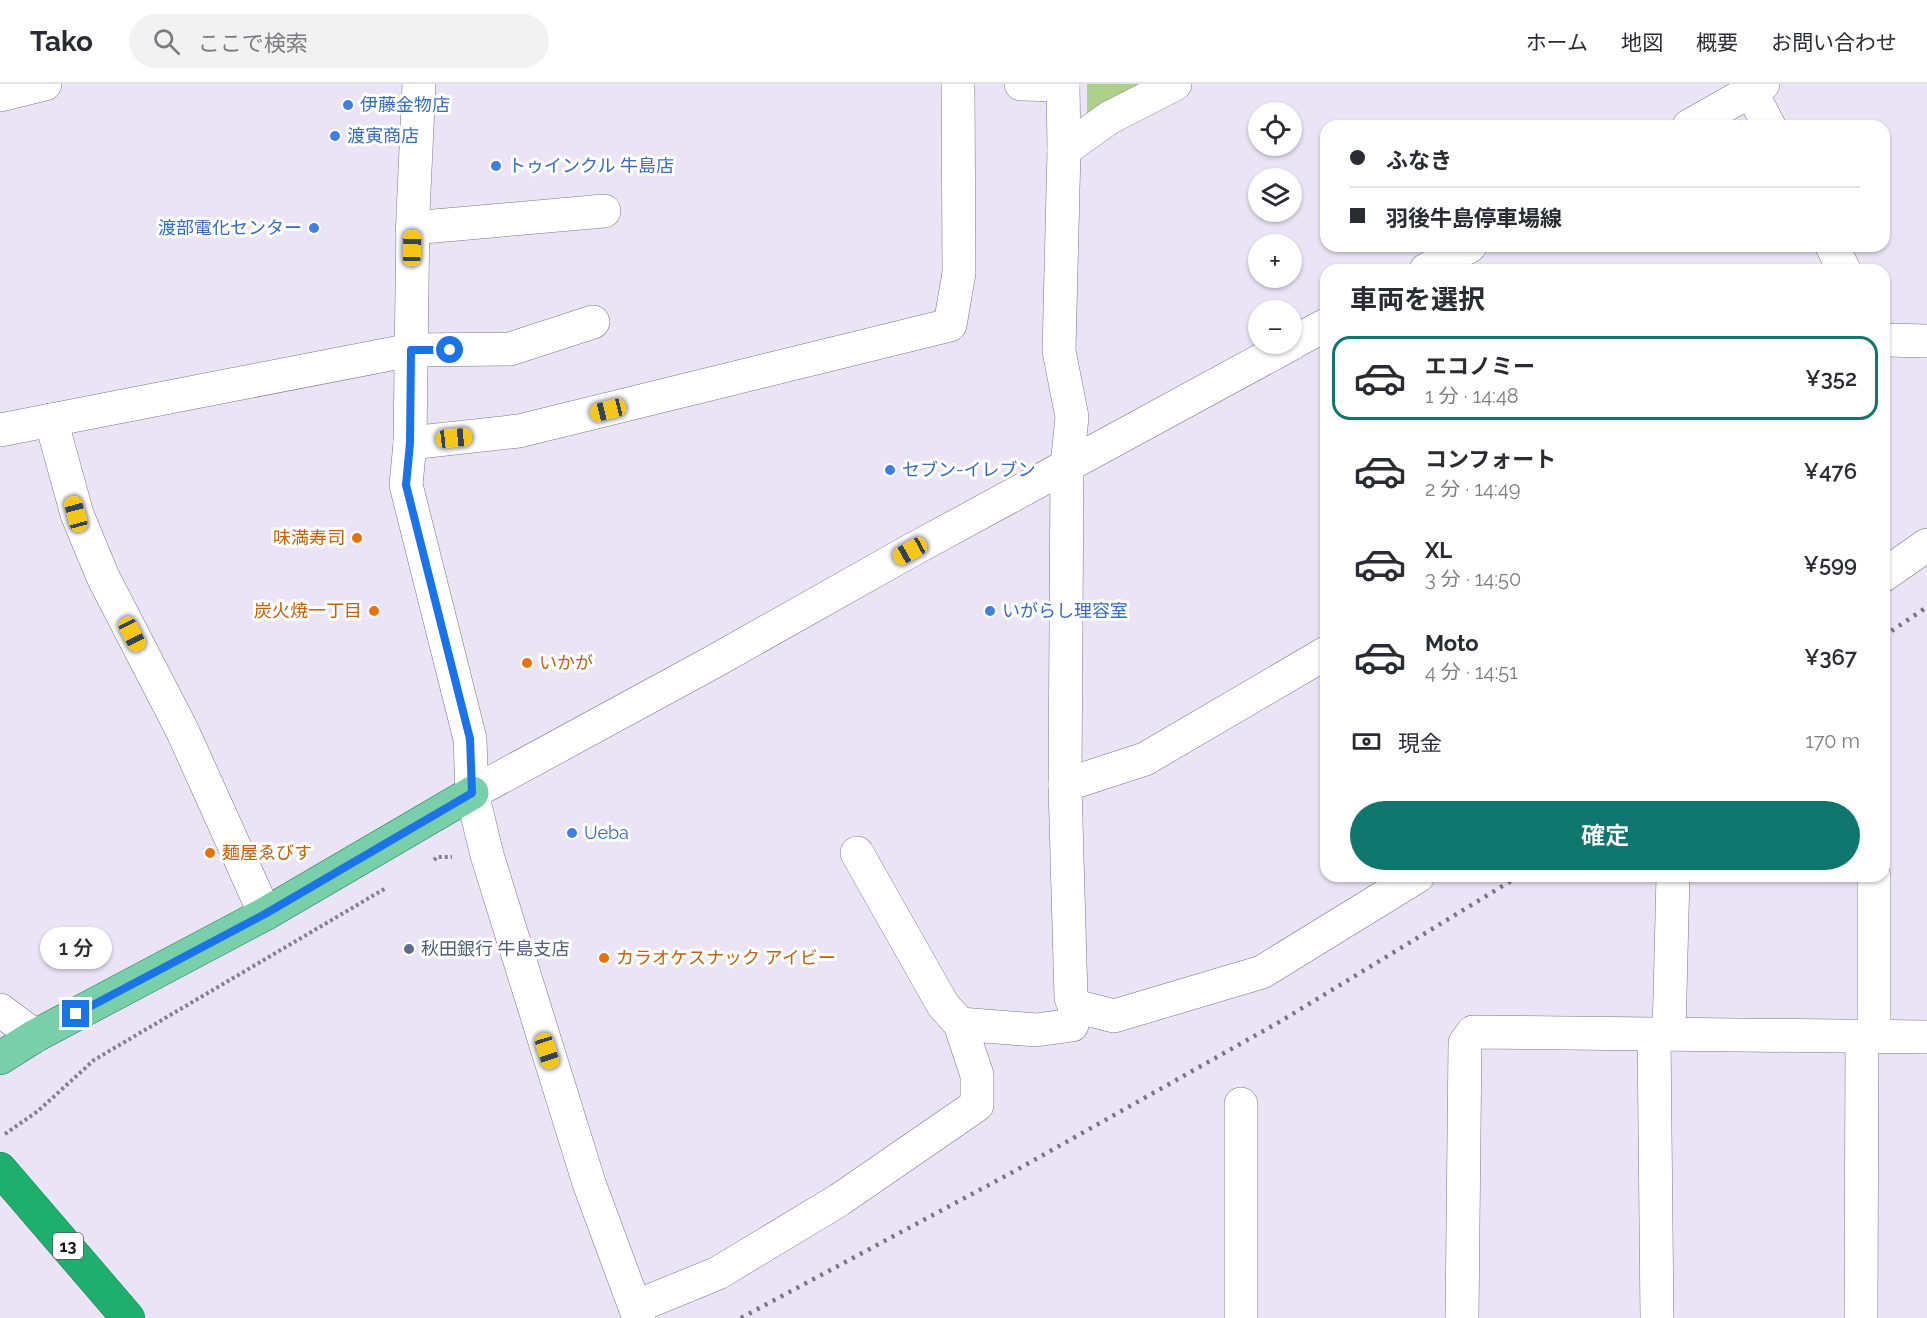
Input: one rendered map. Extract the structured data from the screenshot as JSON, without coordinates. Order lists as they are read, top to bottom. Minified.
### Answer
{"streets":{"highway":["13"]},"places":["伊藤金物店","渡寅商店","トゥインクル 牛島店","渡部電化センター","セブン-イレブン","味満寿司","炭火焼一丁目","いがらし理容室","いかが","Ueba","麺屋ゑびす","秋田銀行 牛島支店","カラオケスナック アイビー"],"page":{"header":"Tako","search":"ここで検索","nav":["ホーム","地図","概要","お問い合わせ"],"map_buttons":["+","−"],"banner":["ふなき","羽後牛島停車場線"],"heading":"車両を選択","list":[{"name":"エコノミー","note":"1 分 · 14:48","value":"¥352"},{"name":"コンフォート","note":"2 分 · 14:49","value":"¥476"},{"name":"XL","note":"3 分 · 14:50","value":"¥599"},{"name":"Moto","note":"4 分 · 14:51","value":"¥367"}],"pay":["現金","170 m"],"buttons":"確定","bubble":"1 分"}}
